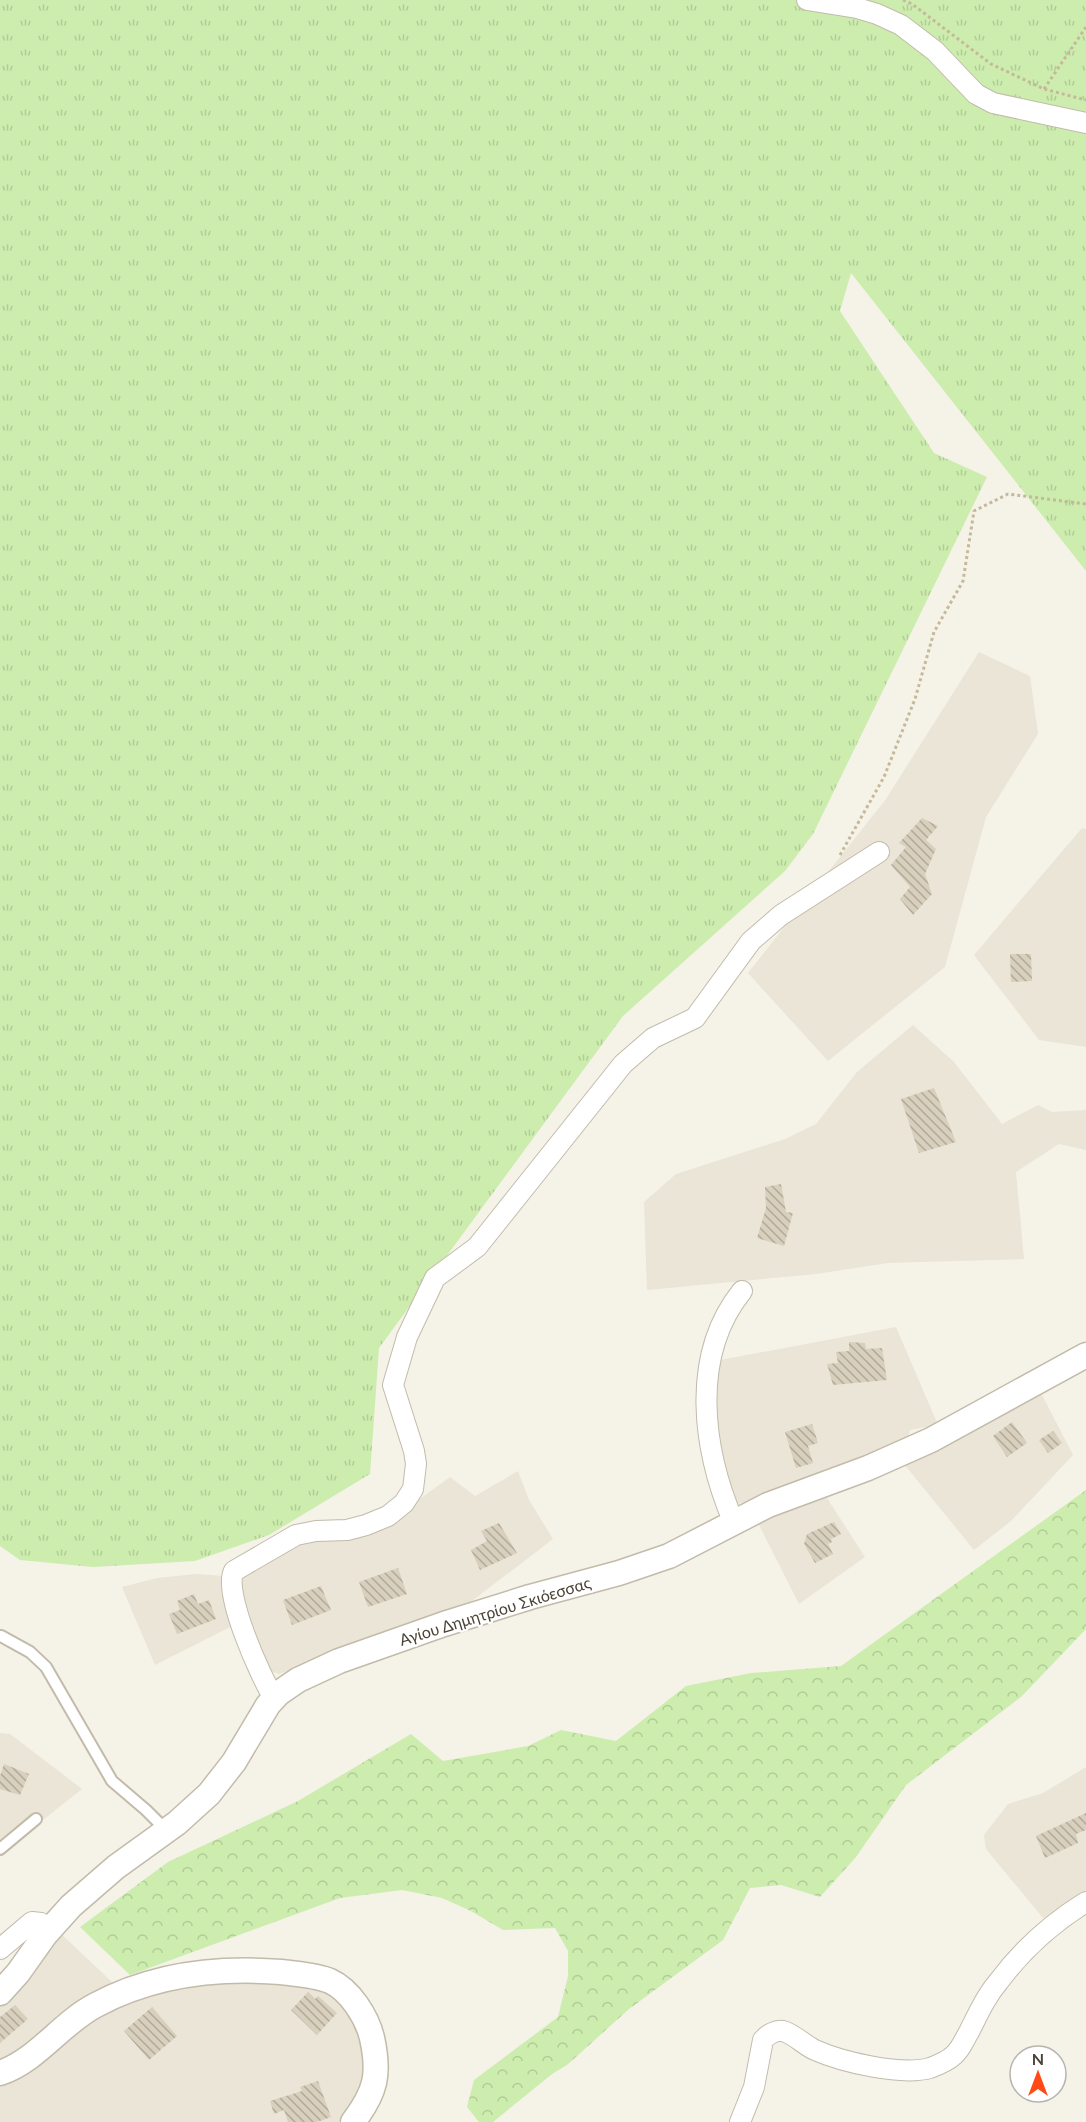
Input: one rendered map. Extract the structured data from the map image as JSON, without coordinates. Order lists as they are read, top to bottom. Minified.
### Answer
{"streets":{"street":["Αγίου Δημητρίου Σκιόεσσας"]},"north":"top"}
